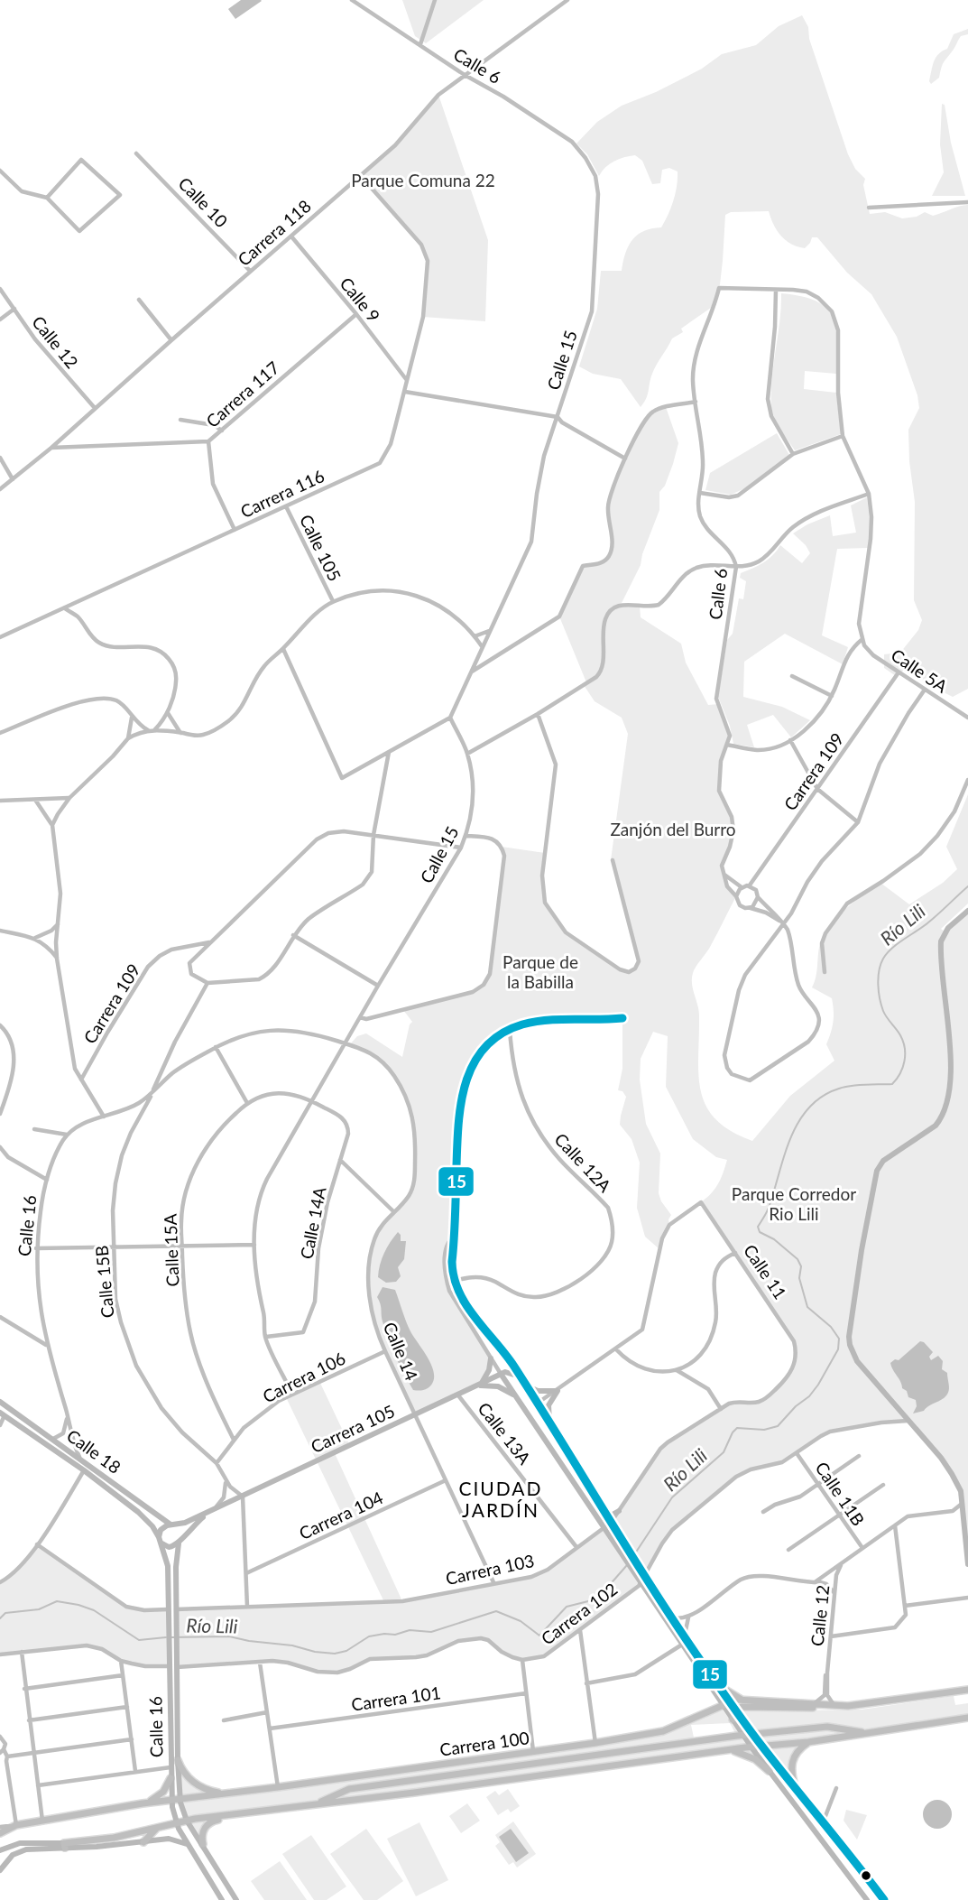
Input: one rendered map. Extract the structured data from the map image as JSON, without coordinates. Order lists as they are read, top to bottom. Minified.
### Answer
{"streets":{"main road":["Calle 16","Carrera 105","Calle 18","Carrera 100"],"street":["Calle 6","Calle 10","Carrera 118","Calle 9","Calle 12","Calle 15","Carrera 117","Carrera 116","Calle 105","Calle 5A","Carrera 109","Calle 12A","Calle 14A","Calle 15A","Calle 11","Calle 15B","Calle 14","Carrera 106","Calle 13A","Calle 11B","Carrera 104","Carrera 103","Carrera 102","Carrera 101"]},"crossings":[["Calle 6","Carrera 118"],["Calle 6","Calle 15"],["Calle 10","Carrera 118"],["Carrera 118","Calle 9"],["Carrera 118","Calle 12"],["Carrera 118","Carrera 117"],["Carrera 118","Carrera 116"],["Calle 9","Carrera 117"],["Calle 9","Carrera 116"],["Calle 12","Carrera 100"],["Calle 15","Calle 105"],["Calle 15","Calle 14A"],["Calle 15","Calle 15A"],["Calle 15","Calle 14"],["Calle 15","Carrera 106"],["Carrera 116","Calle 105"],["Calle 5A","Carrera 109"],["Calle 14A","Calle 15A"],["Calle 16","Carrera 105"],["Calle 16","Calle 18"],["Calle 16","Carrera 103"],["Calle 16","Carrera 100"],["Calle 15A","Carrera 106"],["Calle 11","Carrera 103"],["Calle 15B","Carrera 106"],["Calle 15B","Carrera 105"],["Calle 14","Carrera 106"],["Calle 14","Carrera 105"],["Calle 14","Carrera 104"],["Calle 14","Carrera 103"],["Carrera 105","Calle 13A"],["Carrera 105","Calle 18"],["Calle 13A","Carrera 103"],["Calle 11B","Carrera 102"]],"districts":["CIUDAD JARDÍN"],"water":["Río Lili"],"parks":["Parque Comuna 22","Zanjón del Burro","Parque de la Babilla","Parque Corredor Rio Lili"],"lines":["transit line 15"]}
